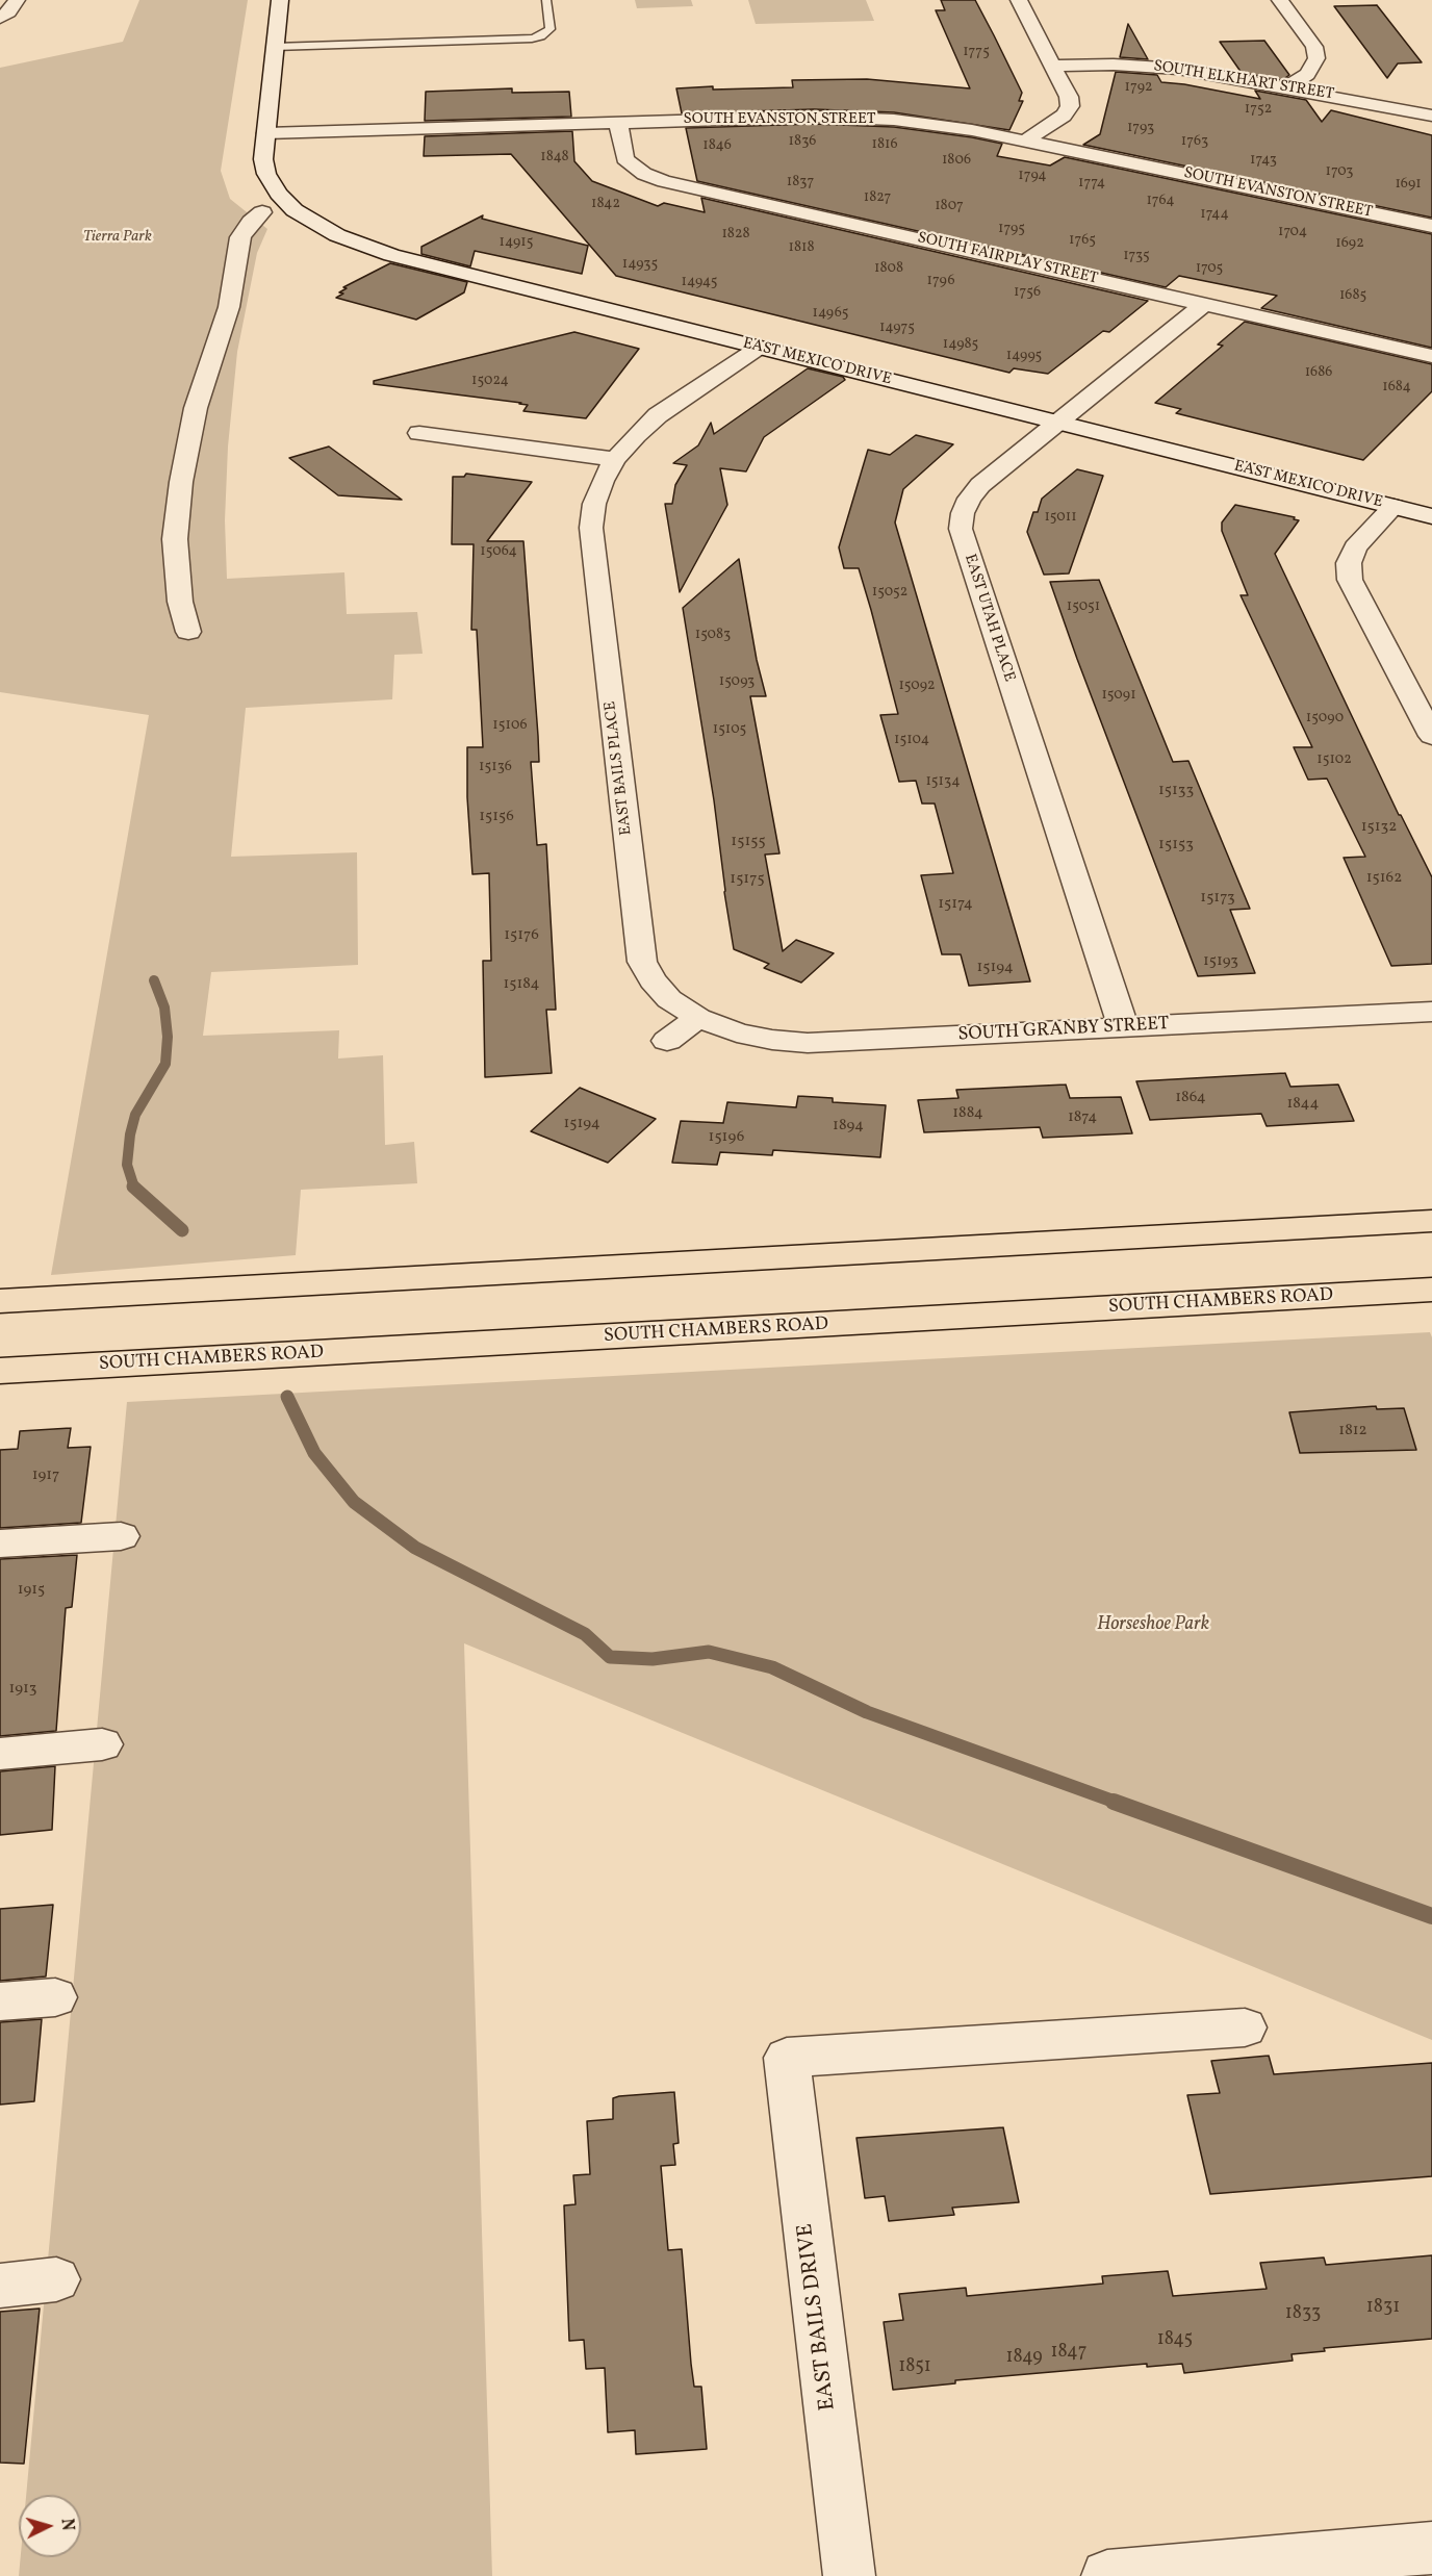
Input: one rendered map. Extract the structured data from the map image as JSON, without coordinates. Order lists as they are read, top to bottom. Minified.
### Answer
{"streets":{"main road":["SOUTH CHAMBERS ROAD"],"street":["SOUTH ELKHART STREET","SOUTH EVANSTON STREET","SOUTH FAIRPLAY STREET","EAST MEXICO DRIVE","EAST UTAH PLACE","EAST BAILS PLACE","SOUTH GRANBY STREET","EAST BAILS DRIVE"]},"crossings":[["SOUTH EVANSTON STREET","SOUTH FAIRPLAY STREET"],["SOUTH EVANSTON STREET","EAST MEXICO DRIVE"],["SOUTH FAIRPLAY STREET","EAST UTAH PLACE"],["EAST MEXICO DRIVE","EAST UTAH PLACE"],["EAST MEXICO DRIVE","EAST BAILS PLACE"],["EAST UTAH PLACE","SOUTH GRANBY STREET"],["EAST BAILS PLACE","SOUTH GRANBY STREET"]],"parks":["Tierra Park","Horseshoe Park"],"house_numbers":["1775","1792","1752","1793","1836","1763","1816","1846","1848","1806","1743","1703","1794","1837","1774","1691","1827","1764","1842","1807","1744","1795","1704","1828","1765","14915","1692","1818","1735","14935","1808","1705","1796","14945","1756","1685","14965","14975","14985","14995","1686","15024","1684","15011","15064","15052","15051","15083","15093","15092","15091","15090","15106","15105","15104","15102","15136","15134","15133","15156","15132","15155","15153","15162","15175","15173","15174","15176","15193","15194","15184","1864","1844","1884","1874","15194","1894","15196","1812","1917","1915","1913","1831","1833","1845","1847","1849","1851"],"north":"right"}
